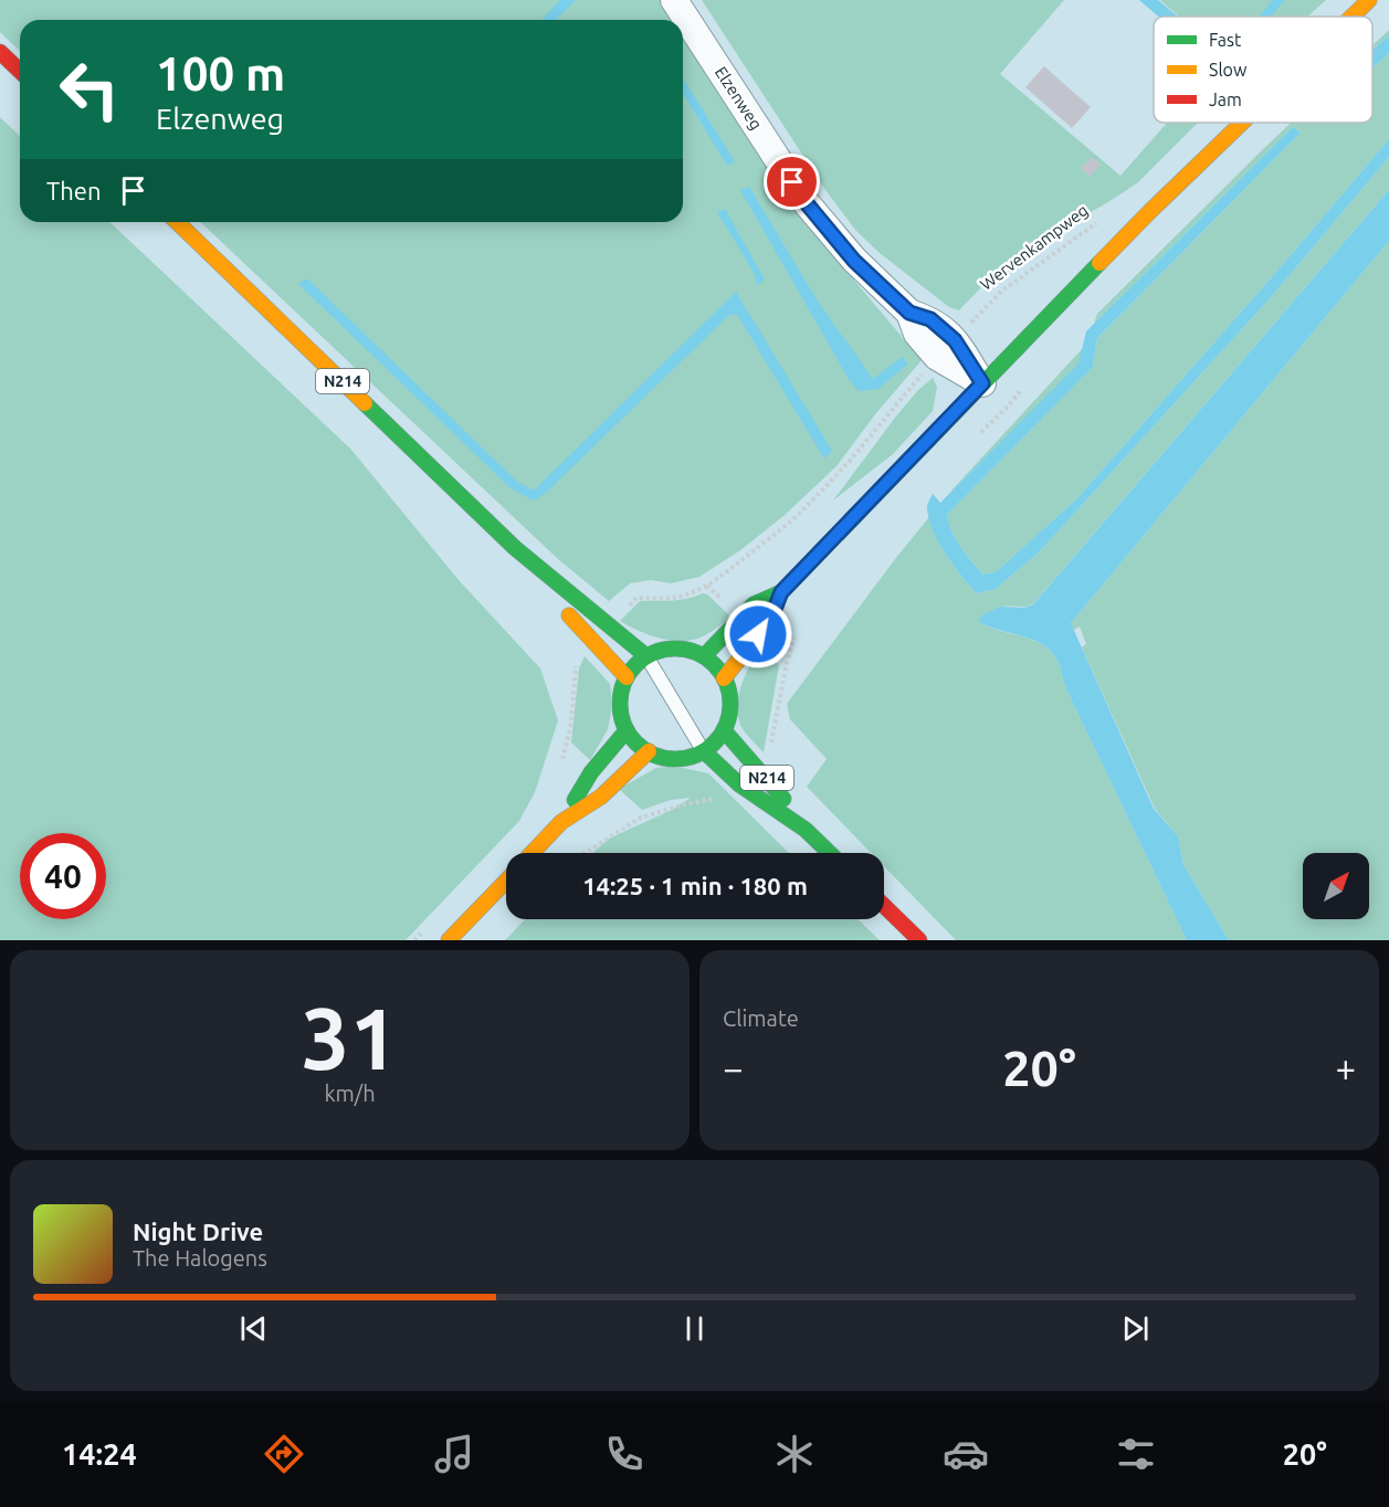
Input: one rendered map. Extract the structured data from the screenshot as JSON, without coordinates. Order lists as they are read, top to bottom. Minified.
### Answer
{"streets":{"main road":["N214"],"street":["Elzenweg"],"path":["Wervenkampweg"]},"crossings":[["Elzenweg","Wervenkampweg"],["Wervenkampweg","N214"]],"legend":["Fast","Slow","Jam"],"north":"top right","page":{"turn":["100 m","Elzenweg"],"then":"Then","limit":"40","trip":"14:25 · 1 min · 180 m","tile":[["31","km/h"],"Climate"],"heat":["−","20°","+"],"song":["Night Drive","The Halogens"],"tabs":["14:24","20°"]}}
